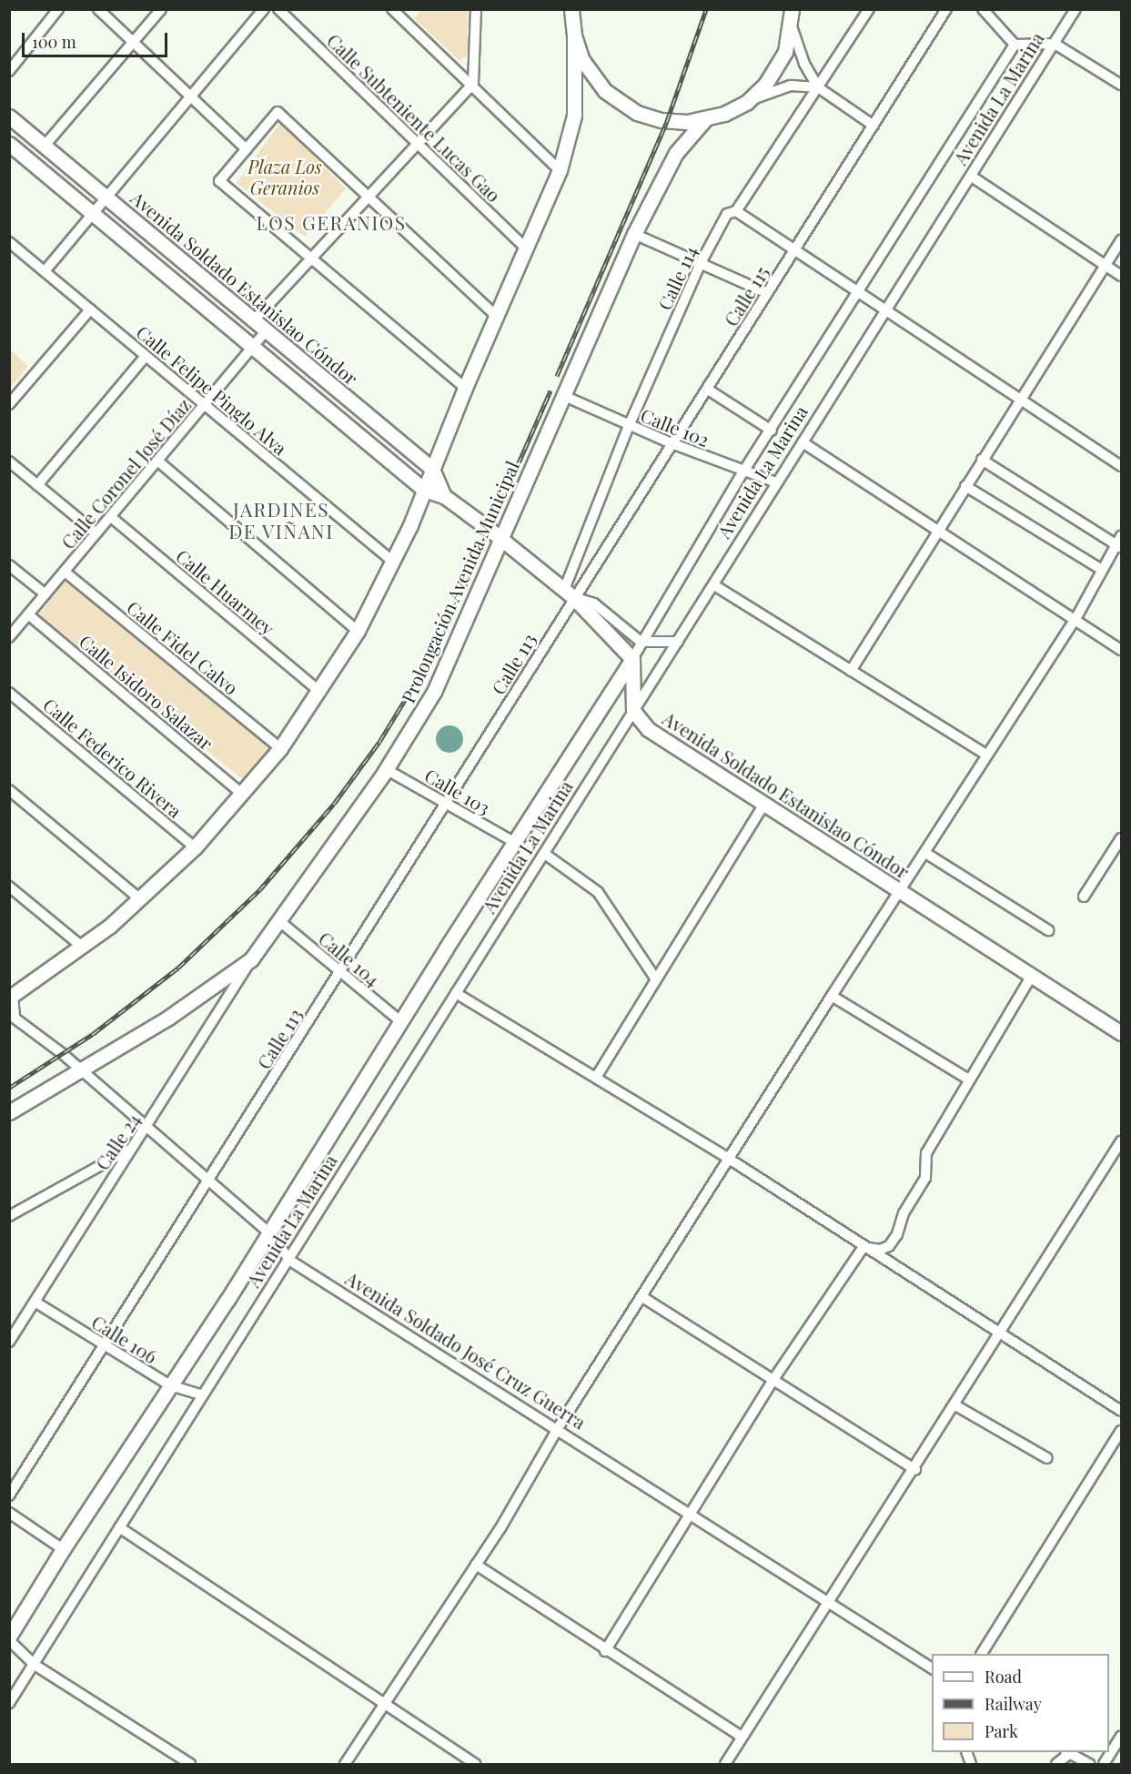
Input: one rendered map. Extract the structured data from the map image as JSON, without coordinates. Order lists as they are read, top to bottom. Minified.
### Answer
{"streets":{"street":["Avenida La Marina","Calle Subteniente Lucas Gao","Calle 114","Avenida Soldado Estanislao Cóndor","Calle 115","Calle Felipe Pinglo Alva","Calle 102","Calle Coronel José Díaz","Prolongación Avenida Municipal","Calle Huarmey","Calle Fidel Calvo","Calle 113","Calle Isidoro Salazar","Calle Federico Rivera","Calle 103","Calle 104","Calle 24","Calle 106","Avenida Soldado José Cruz Guerra"]},"crossings":[["Avenida La Marina","Avenida Soldado Estanislao Cóndor"],["Avenida La Marina","Calle 102"],["Avenida La Marina","Calle 103"],["Avenida La Marina","Calle 104"],["Avenida La Marina","Calle 106"],["Avenida La Marina","Avenida Soldado José Cruz Guerra"],["Calle Subteniente Lucas Gao","Prolongación Avenida Municipal"],["Calle 114","Calle 115"],["Calle 114","Calle 102"],["Calle 114","Calle 113"],["Avenida Soldado Estanislao Cóndor","Calle Coronel José Díaz"],["Avenida Soldado Estanislao Cóndor","Prolongación Avenida Municipal"],["Calle 115","Calle 102"],["Calle 115","Calle 113"],["Calle Felipe Pinglo Alva","Calle Coronel José Díaz"],["Calle Felipe Pinglo Alva","Prolongación Avenida Municipal"],["Calle 102","Prolongación Avenida Municipal"],["Calle Coronel José Díaz","Calle Huarmey"],["Calle Coronel José Díaz","Calle Fidel Calvo"],["Calle Coronel José Díaz","Calle Isidoro Salazar"],["Prolongación Avenida Municipal","Calle Huarmey"],["Prolongación Avenida Municipal","Calle Fidel Calvo"],["Prolongación Avenida Municipal","Calle Isidoro Salazar"],["Prolongación Avenida Municipal","Calle Federico Rivera"],["Prolongación Avenida Municipal","Calle 103"],["Prolongación Avenida Municipal","Calle 104"],["Prolongación Avenida Municipal","Calle 24"],["Prolongación Avenida Municipal","Avenida Soldado José Cruz Guerra"],["Calle 113","Calle 103"],["Calle 113","Calle 104"],["Calle 113","Calle 106"],["Calle 113","Avenida Soldado José Cruz Guerra"],["Calle 24","Calle 106"],["Calle 24","Avenida Soldado José Cruz Guerra"]],"districts":["LOS GERANIOS","JARDINES DE VIÑANI"],"parks":["Plaza Los Geranios"],"legend":["Road","Railway","Park"],"scale_bar":"100 m"}
